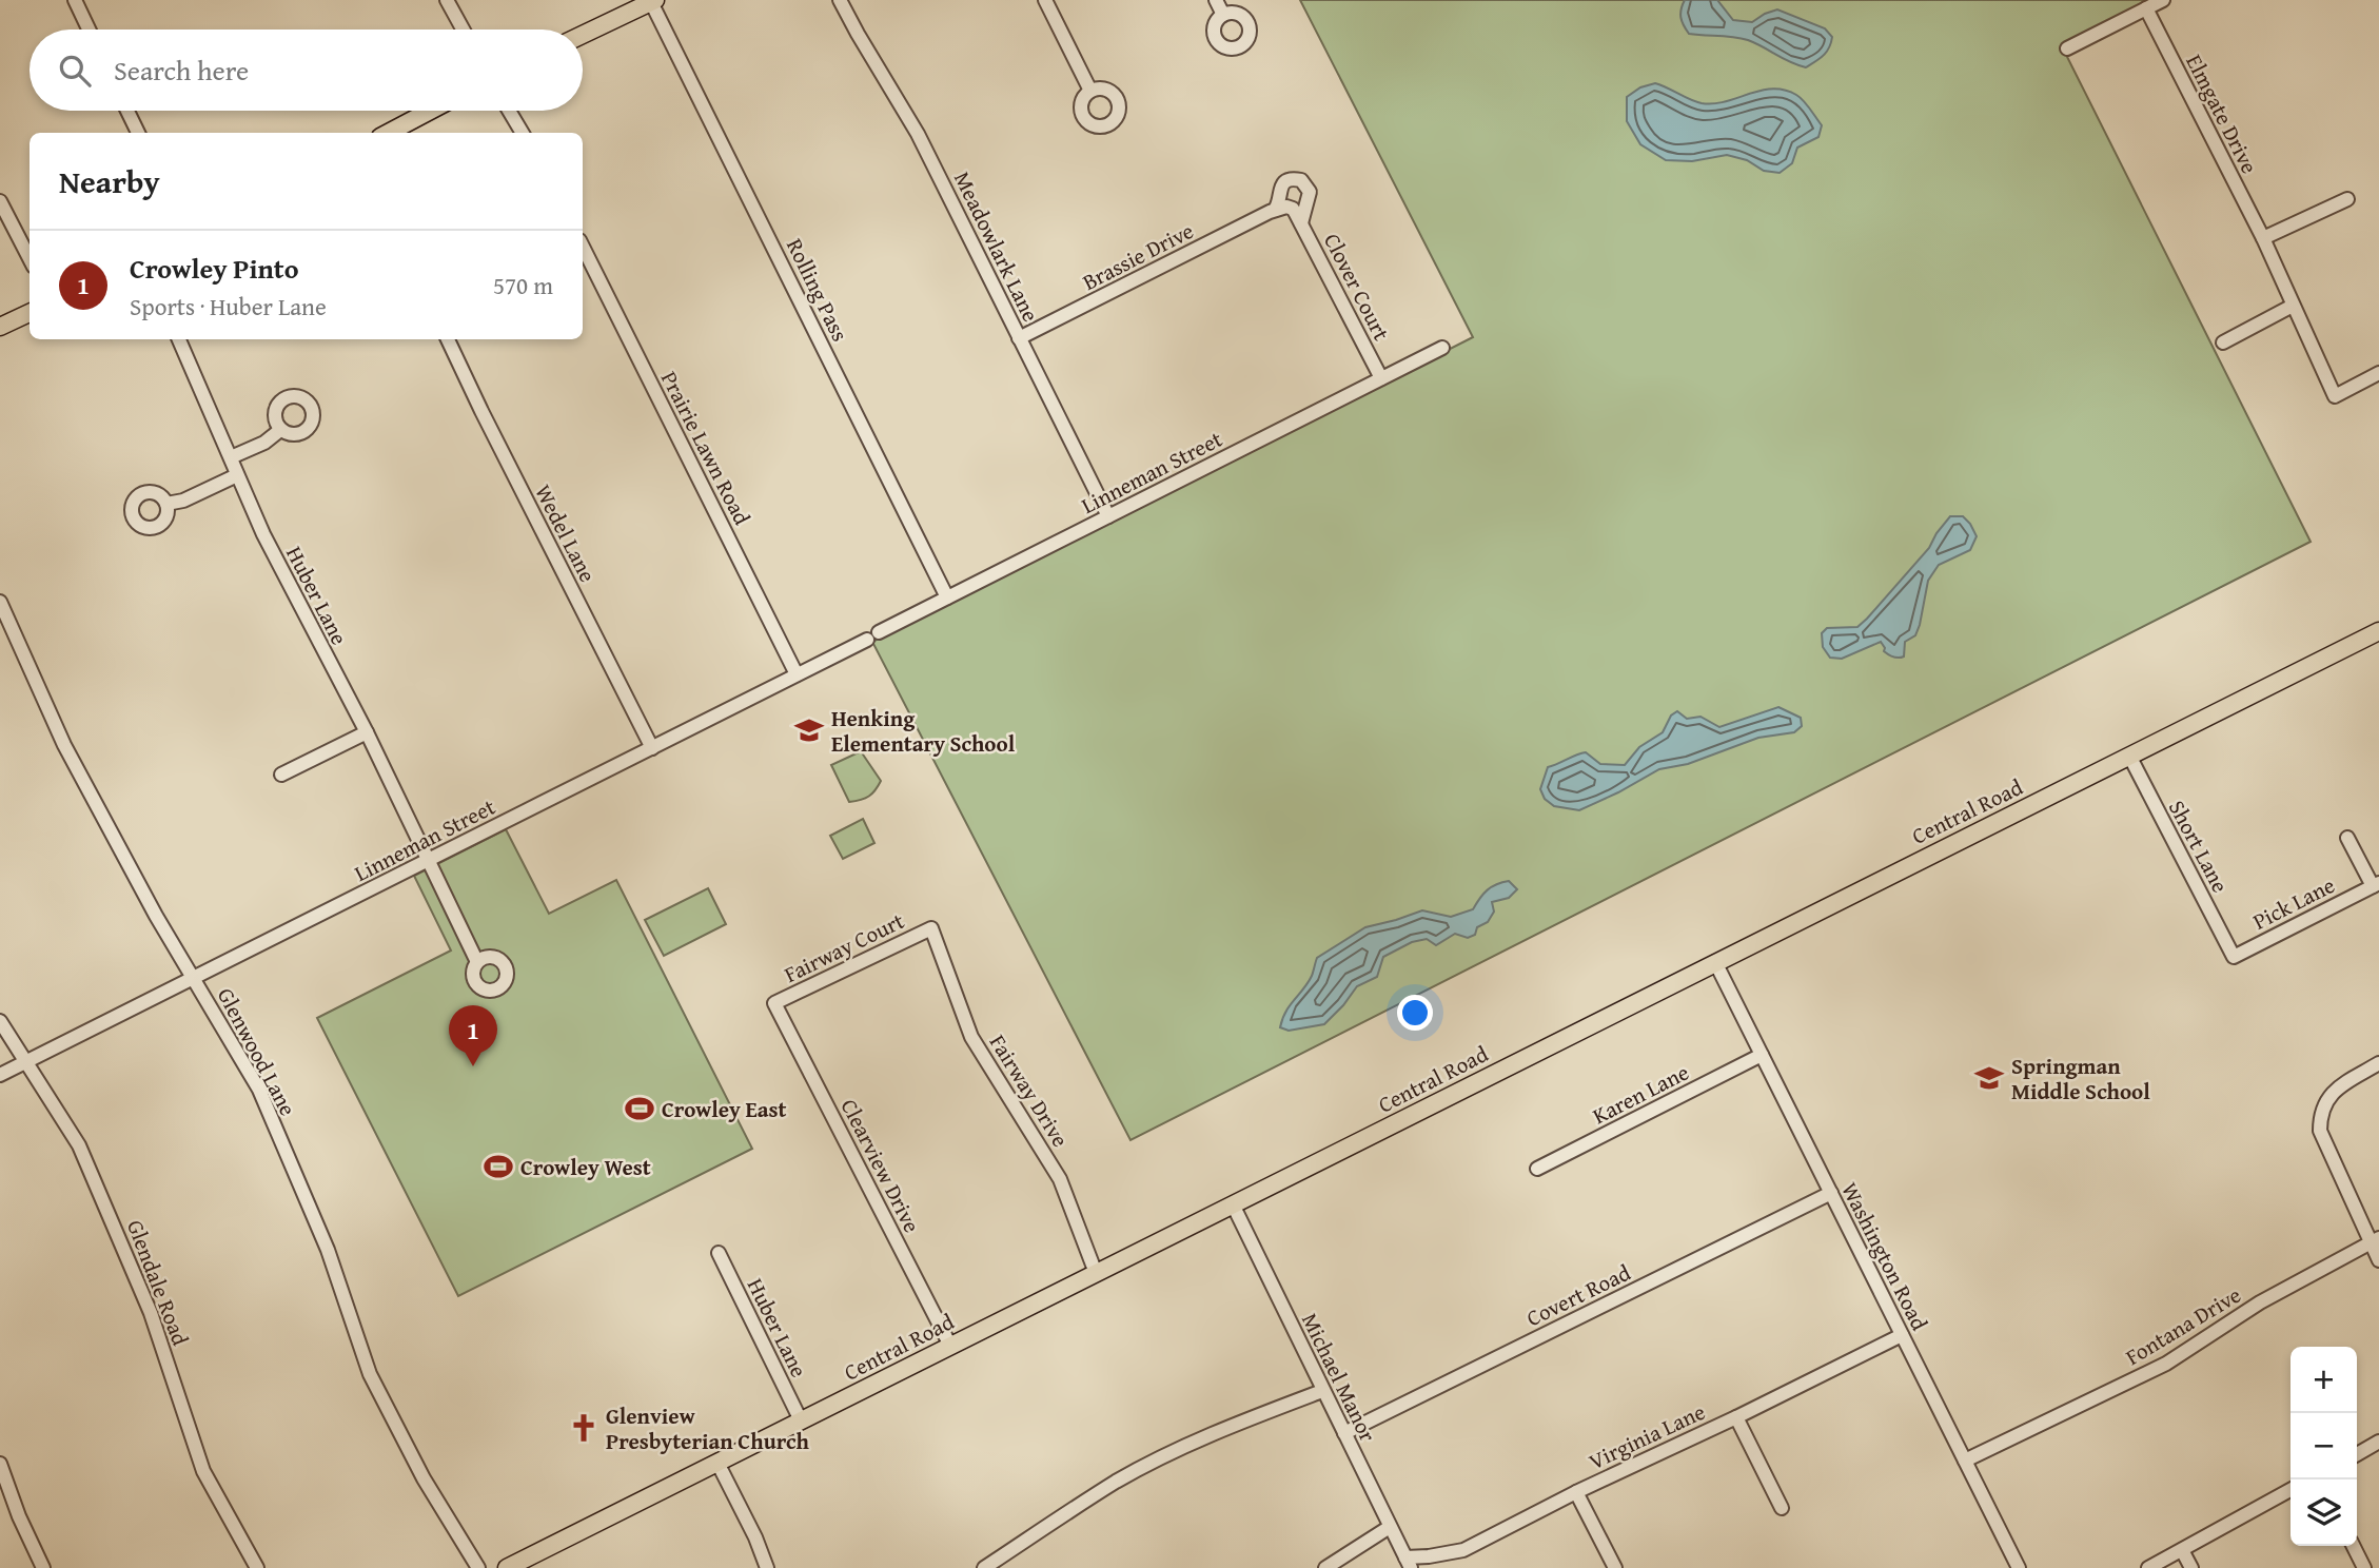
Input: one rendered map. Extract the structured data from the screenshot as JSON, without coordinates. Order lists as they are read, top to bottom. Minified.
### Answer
{"streets":{"main road":["Central Road"],"street":["Elmgate Drive","Meadowlark Lane","Brassie Drive","Clover Court","Rolling Pass","Prairie Lawn Road","Linneman Street","Wedel Lane","Huber Lane","Short Lane","Pick Lane","Fairway Court","Glenwood Lane","Fairway Drive","Karen Lane","Clearview Drive","Washington Road","Glendale Road","Covert Road","Fontana Drive","Michael Manor","Virginia Lane"]},"crossings":[["Meadowlark Lane","Brassie Drive"],["Meadowlark Lane","Linneman Street"],["Clover Court","Linneman Street"],["Rolling Pass","Linneman Street"],["Prairie Lawn Road","Linneman Street"],["Linneman Street","Wedel Lane"],["Linneman Street","Huber Lane"],["Linneman Street","Glenwood Lane"],["Linneman Street","Glendale Road"],["Huber Lane","Central Road"],["Central Road","Short Lane"],["Central Road","Fairway Drive"],["Central Road","Clearview Drive"],["Central Road","Washington Road"],["Central Road","Michael Manor"],["Short Lane","Pick Lane"],["Fairway Court","Fairway Drive"],["Fairway Court","Clearview Drive"],["Karen Lane","Washington Road"],["Washington Road","Covert Road"],["Washington Road","Fontana Drive"],["Washington Road","Virginia Lane"],["Covert Road","Michael Manor"],["Michael Manor","Virginia Lane"]],"places":{"school or university":["Henking Elementary School","Springman Middle School"],"sports":["Crowley East","Crowley West"],"church":["Glenview Presbyterian Church"]},"page":{"search":"Search here","heading":"Nearby","list":[{"mark":"1","name":"Crowley Pinto","note":"Sports · Huber Lane","value":"570 m"}],"pins":"1","map_buttons":["+","−"]}}
